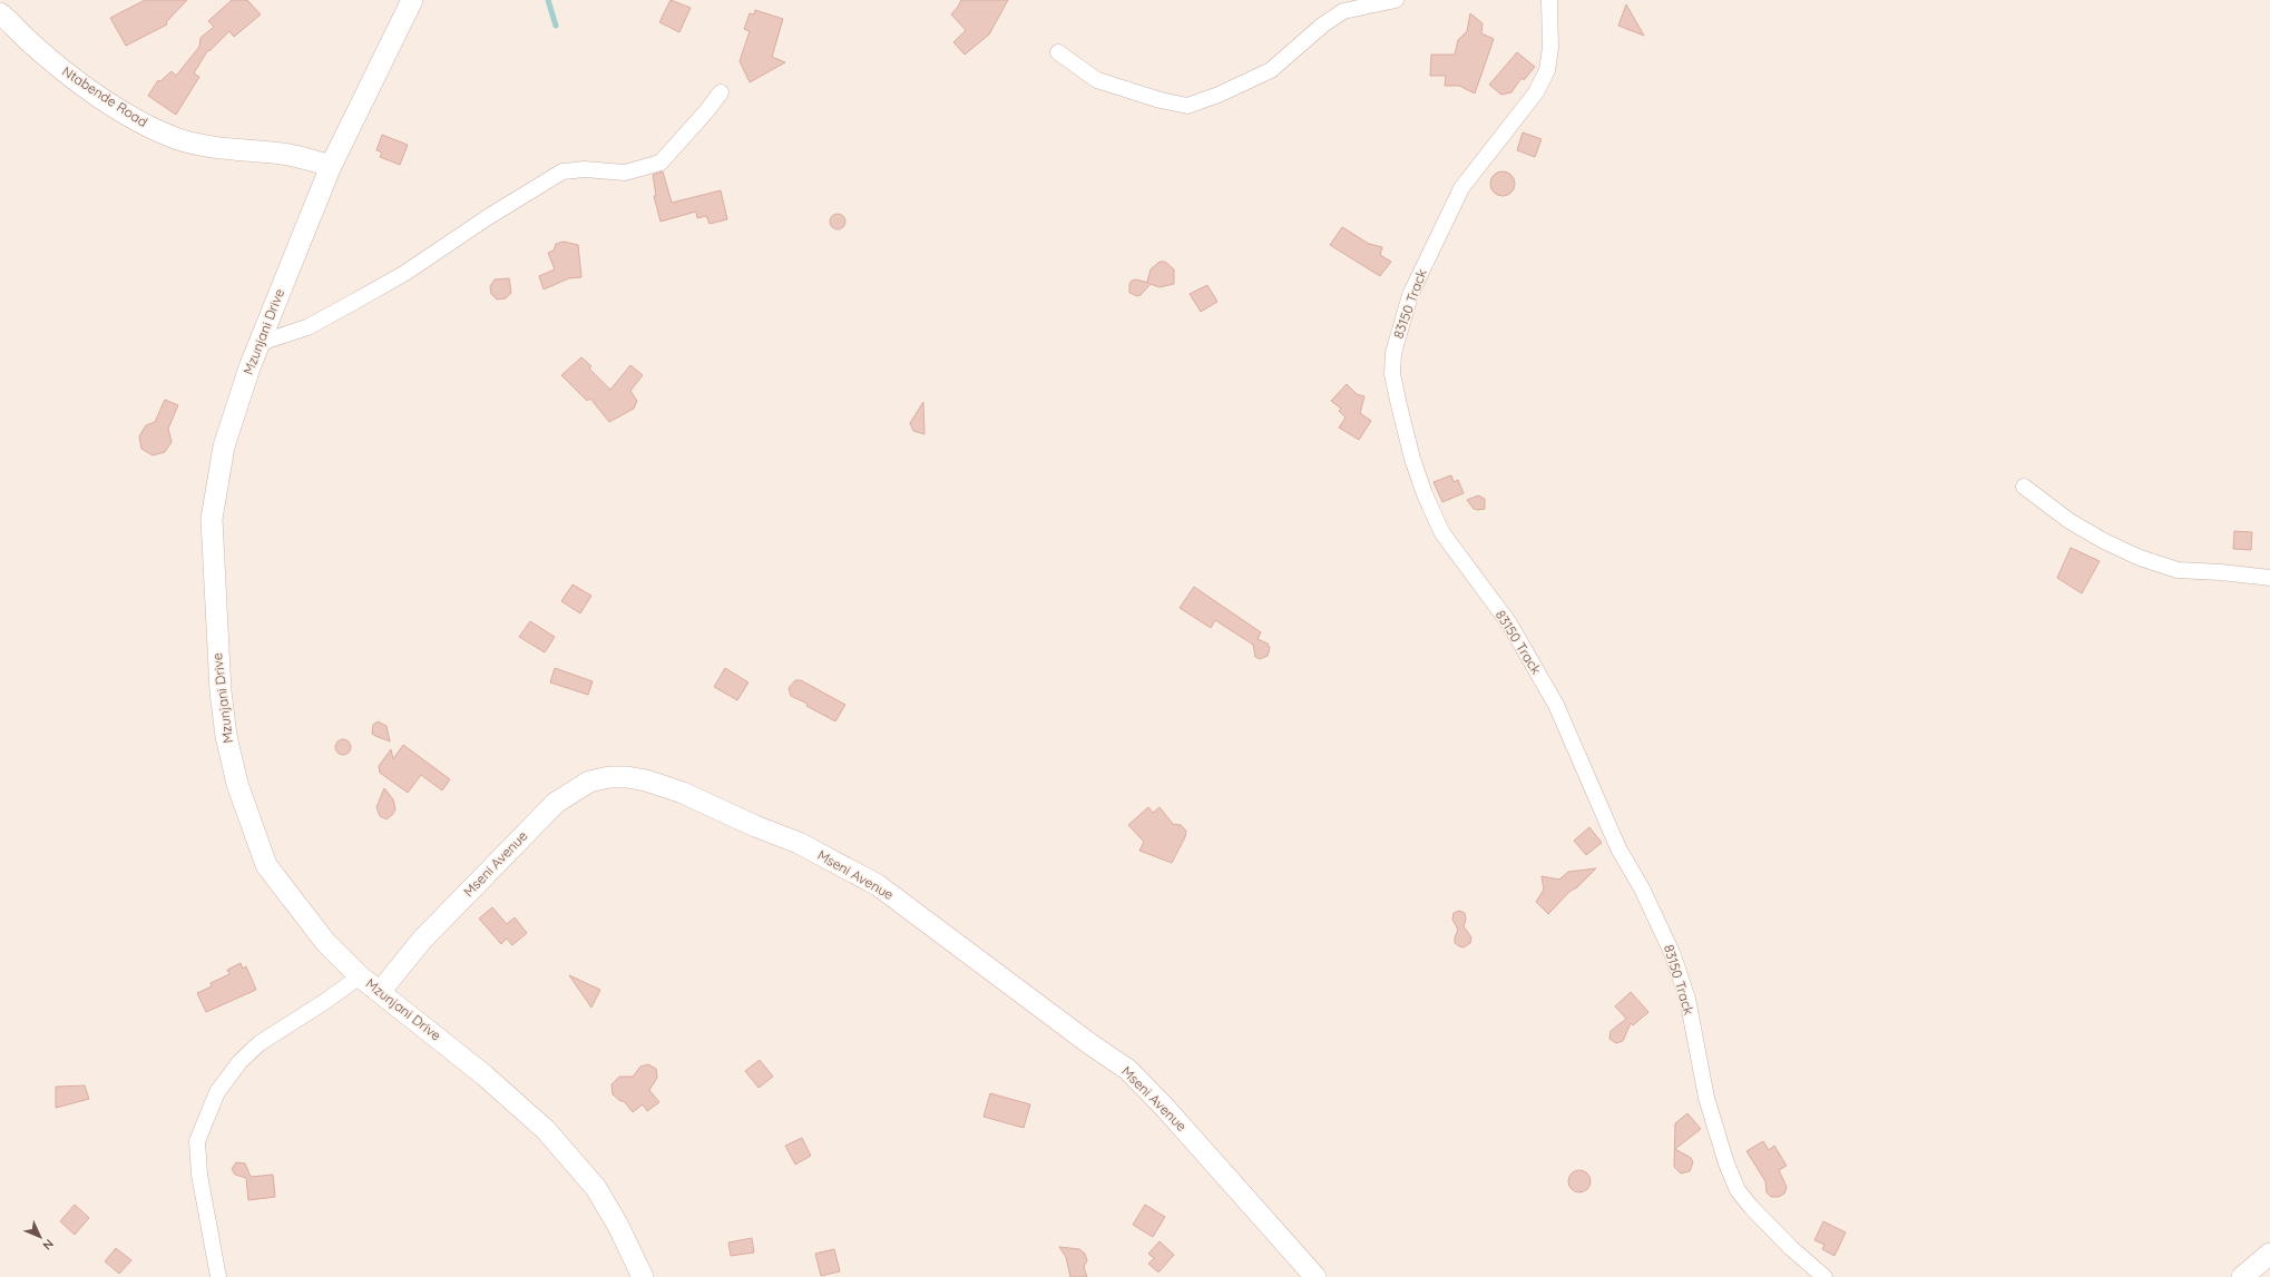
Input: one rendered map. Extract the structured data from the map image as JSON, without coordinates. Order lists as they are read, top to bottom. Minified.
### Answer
{"streets":{"street":["Ntabende Road","83150 Track","Mzunjani Drive","Mseni Avenue"]},"crossings":[["Ntabende Road","Mzunjani Drive"],["Mzunjani Drive","Mseni Avenue"]],"north":"bottom right"}
